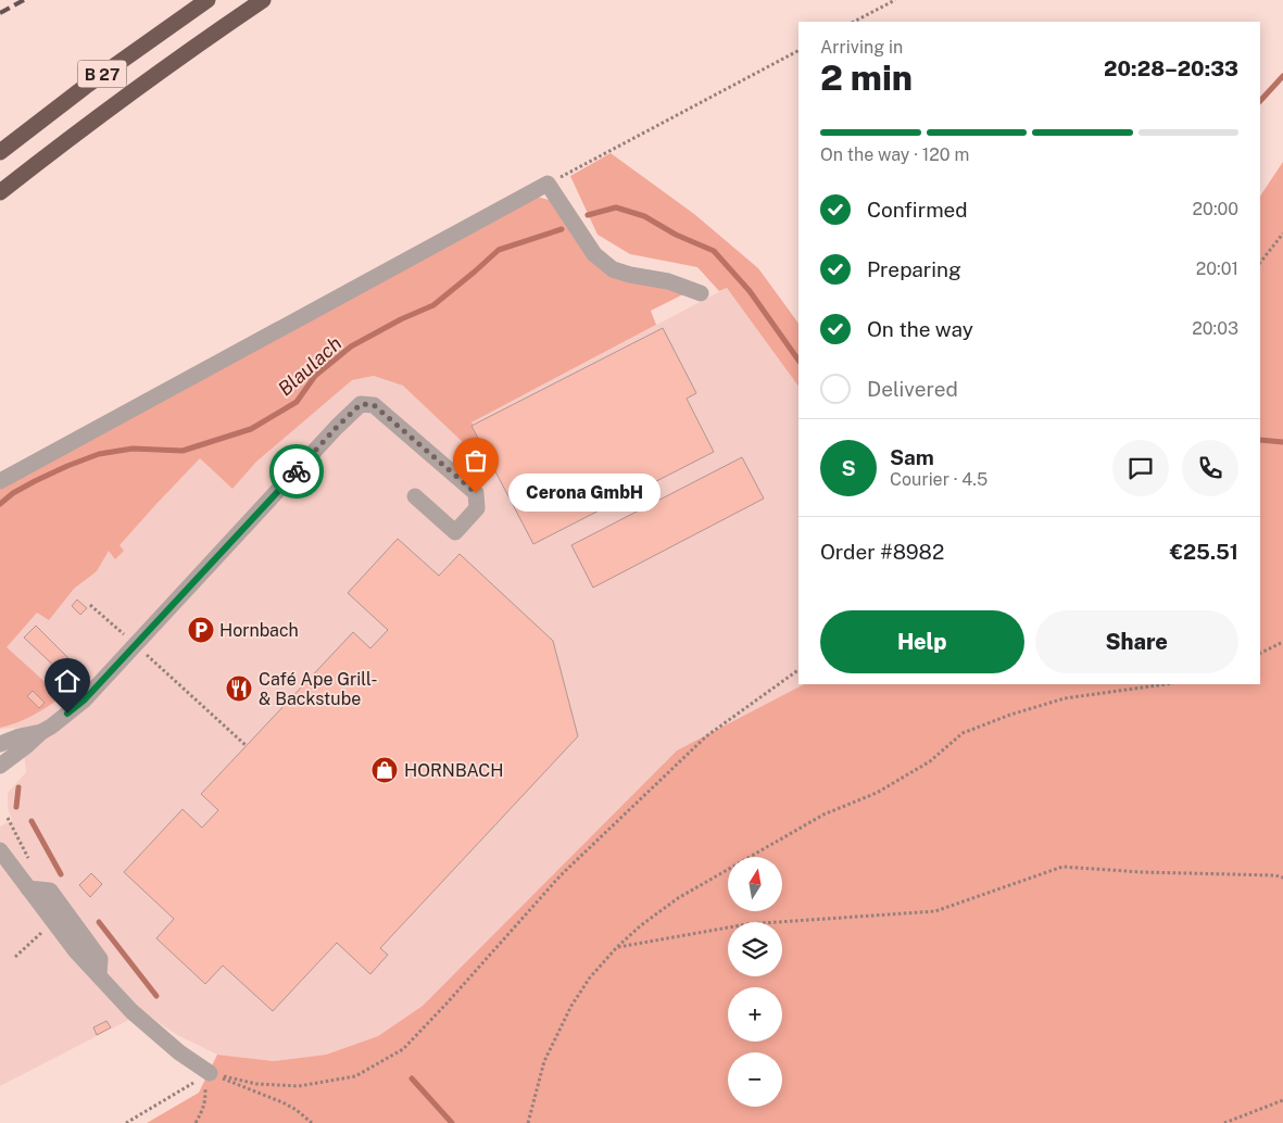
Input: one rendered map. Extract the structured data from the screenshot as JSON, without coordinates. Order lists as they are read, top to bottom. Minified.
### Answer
{"streets":{"highway":["B 27"]},"water":["Blaulach"],"places":{"other":["Cerona GmbH"],"parking":["Hornbach"],"restaurant":["Café Ape Grill- & Backstube"],"shop":["HORNBACH"]},"north":"top","page":{"heading":["2 min","Arriving in","20:28–20:33"],"panel":["Sam","Courier · 4.5","Order #8982","€25.51"],"bar":"On the way · 120 m","list":[["Confirmed","20:00"],["Preparing","20:01"],["On the way","20:03"],"Delivered"],"round":"S","bubble":"Cerona GmbH","buttons":["Help","Share"],"map_buttons":["+","−"]}}
